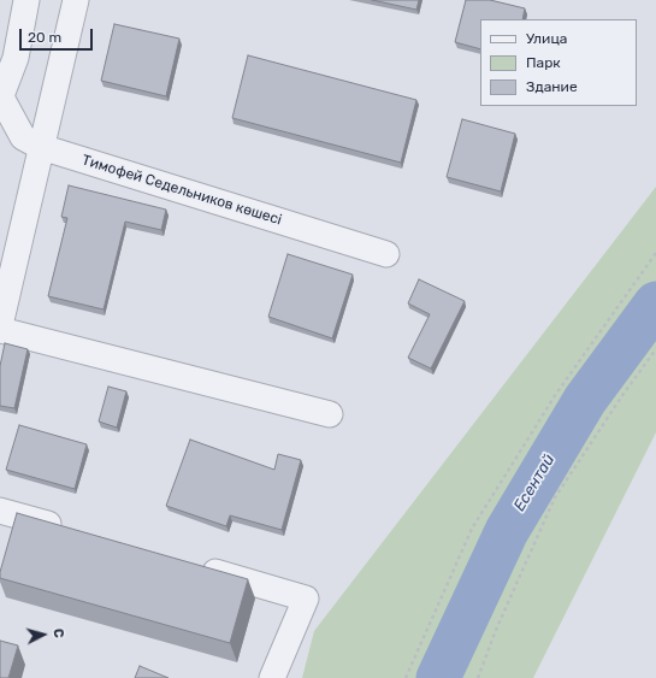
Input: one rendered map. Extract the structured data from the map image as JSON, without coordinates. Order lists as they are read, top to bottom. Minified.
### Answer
{"streets":{"street":["Тимофей Седельников көшесі"]},"water":["Есентай"],"legend":["Улица","Парк","Здание"],"scale_bar":"20 m","north":"right"}
